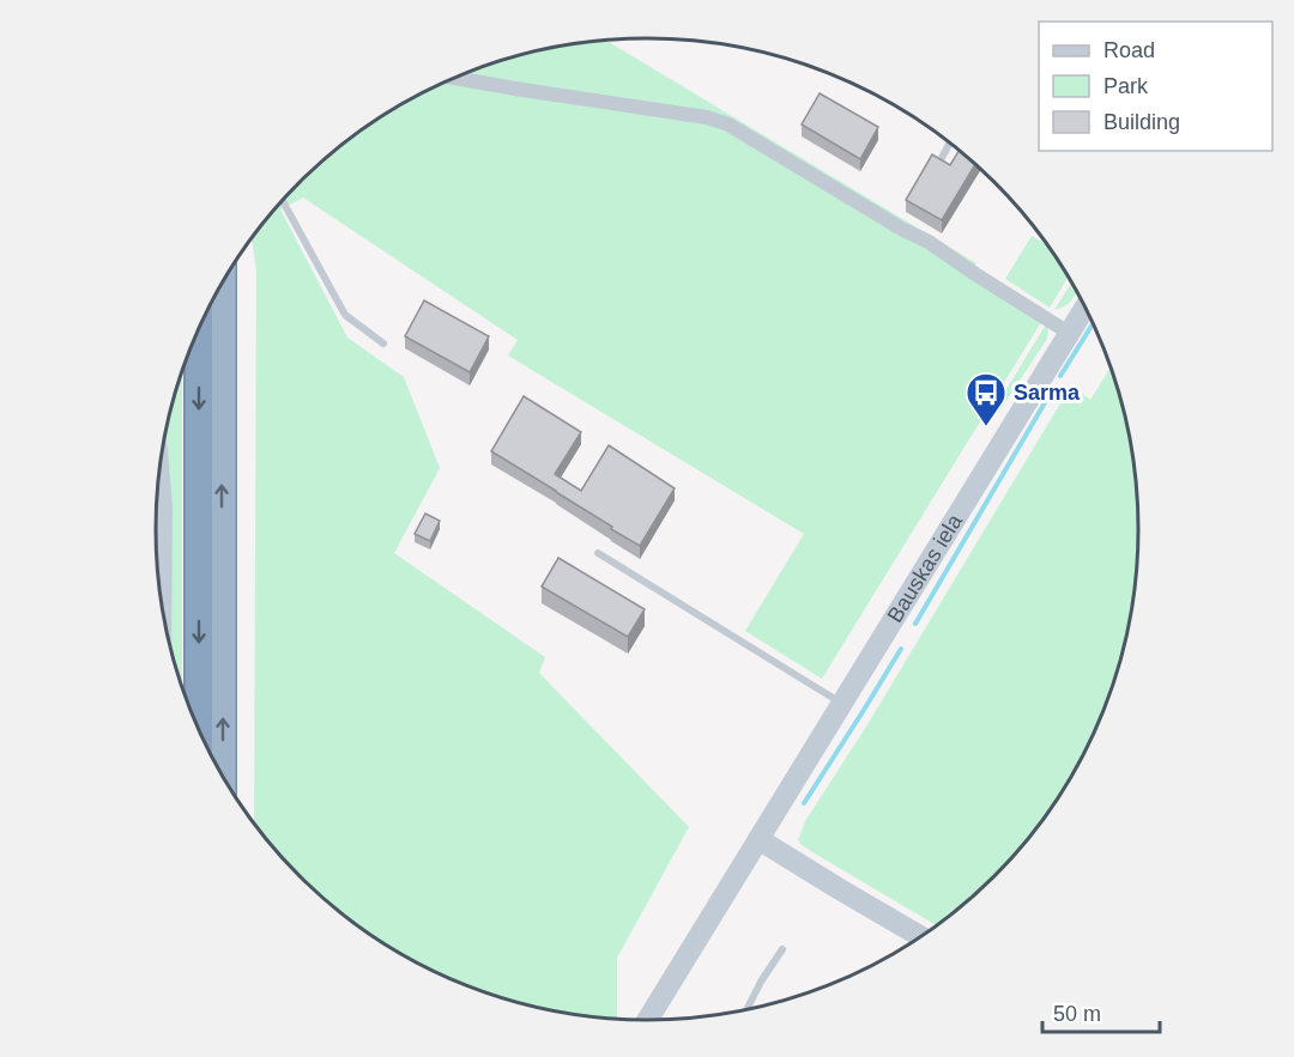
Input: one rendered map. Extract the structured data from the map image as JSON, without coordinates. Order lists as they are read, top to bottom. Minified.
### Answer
{"streets":{"main road":["Bauskas iela"]},"places":{"bus stop":["Sarma"]},"legend":["Road","Park","Building"],"scale_bar":"50 m"}
